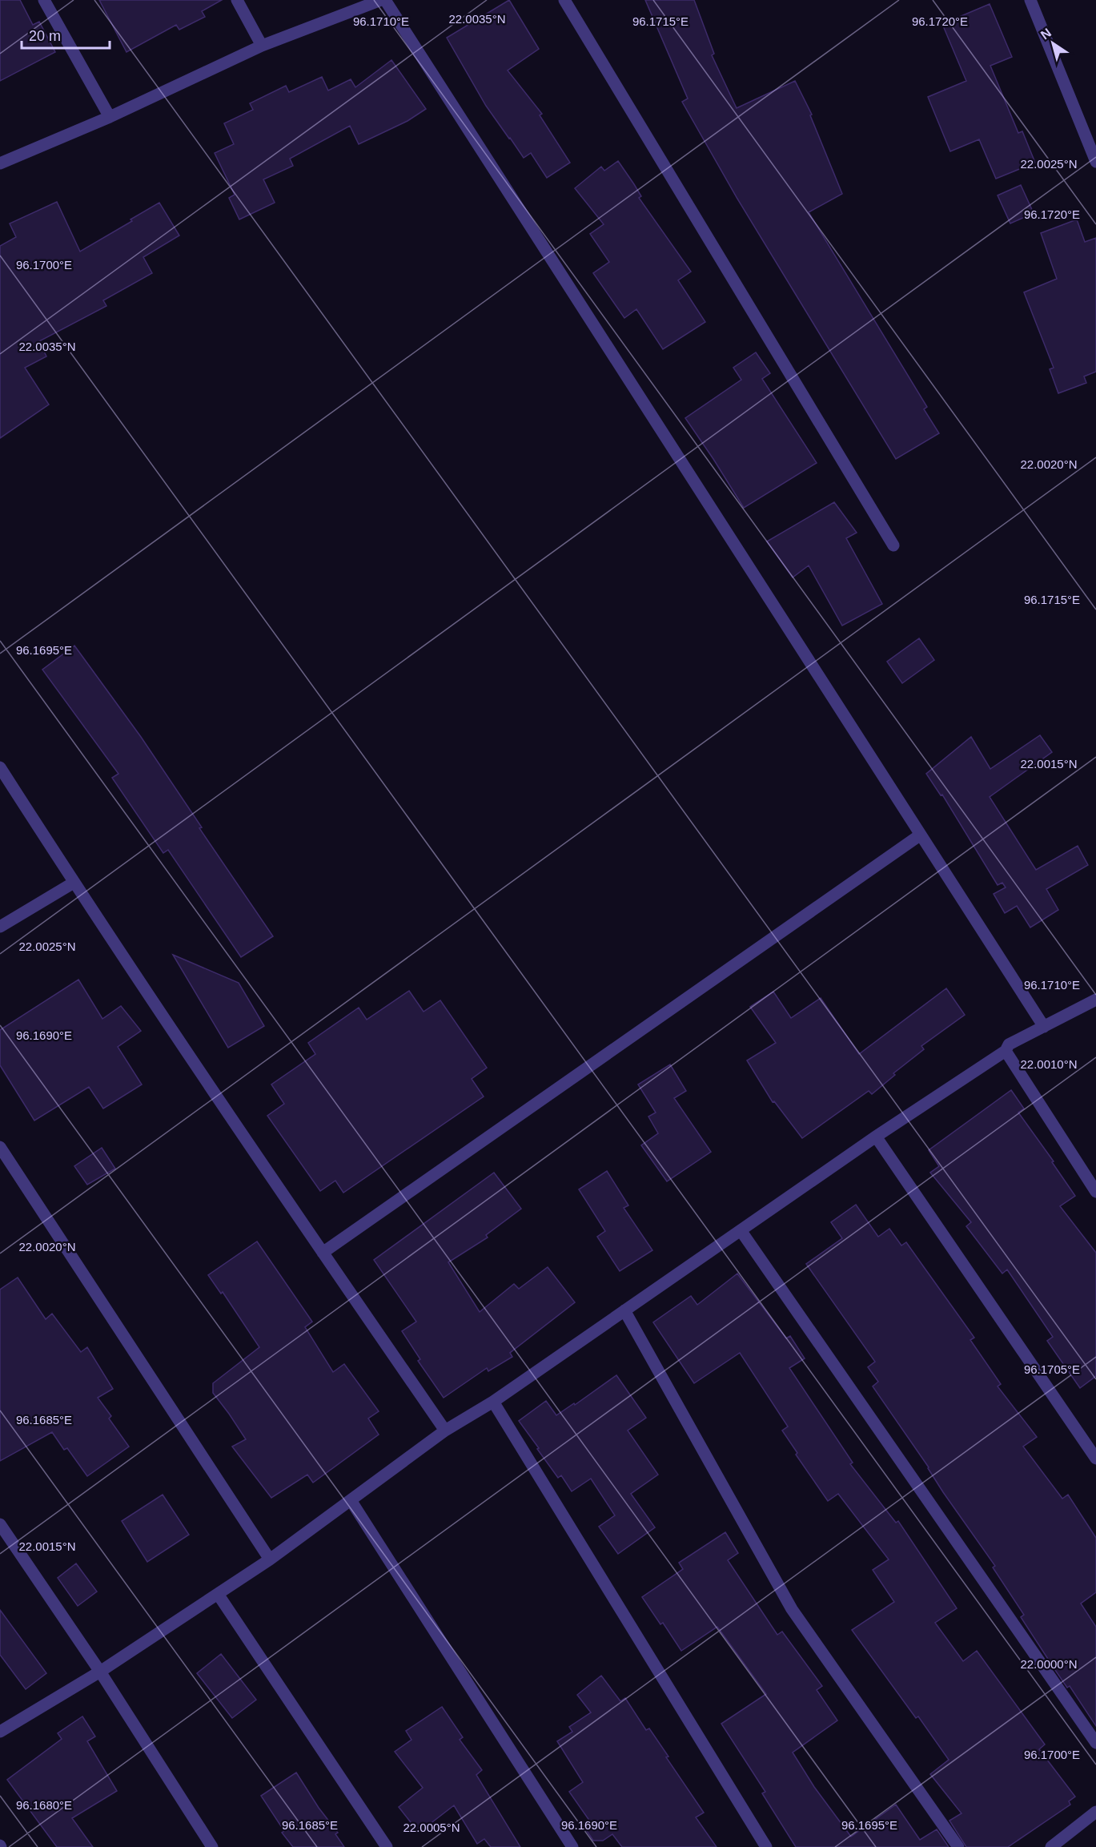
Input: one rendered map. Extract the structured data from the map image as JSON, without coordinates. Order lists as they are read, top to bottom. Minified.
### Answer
{"scale_bar":"20 m","north":"top left","coordinates":["22.0035°N","96.1710°E","96.1715°E","96.1720°E","22.0025°N","96.1700°E","22.0020°N","96.1695°E","22.0015°N","96.1690°E","22.0010°N","96.1705°E","96.1685°E","22.0000°N","96.1680°E","22.0005°N"]}
